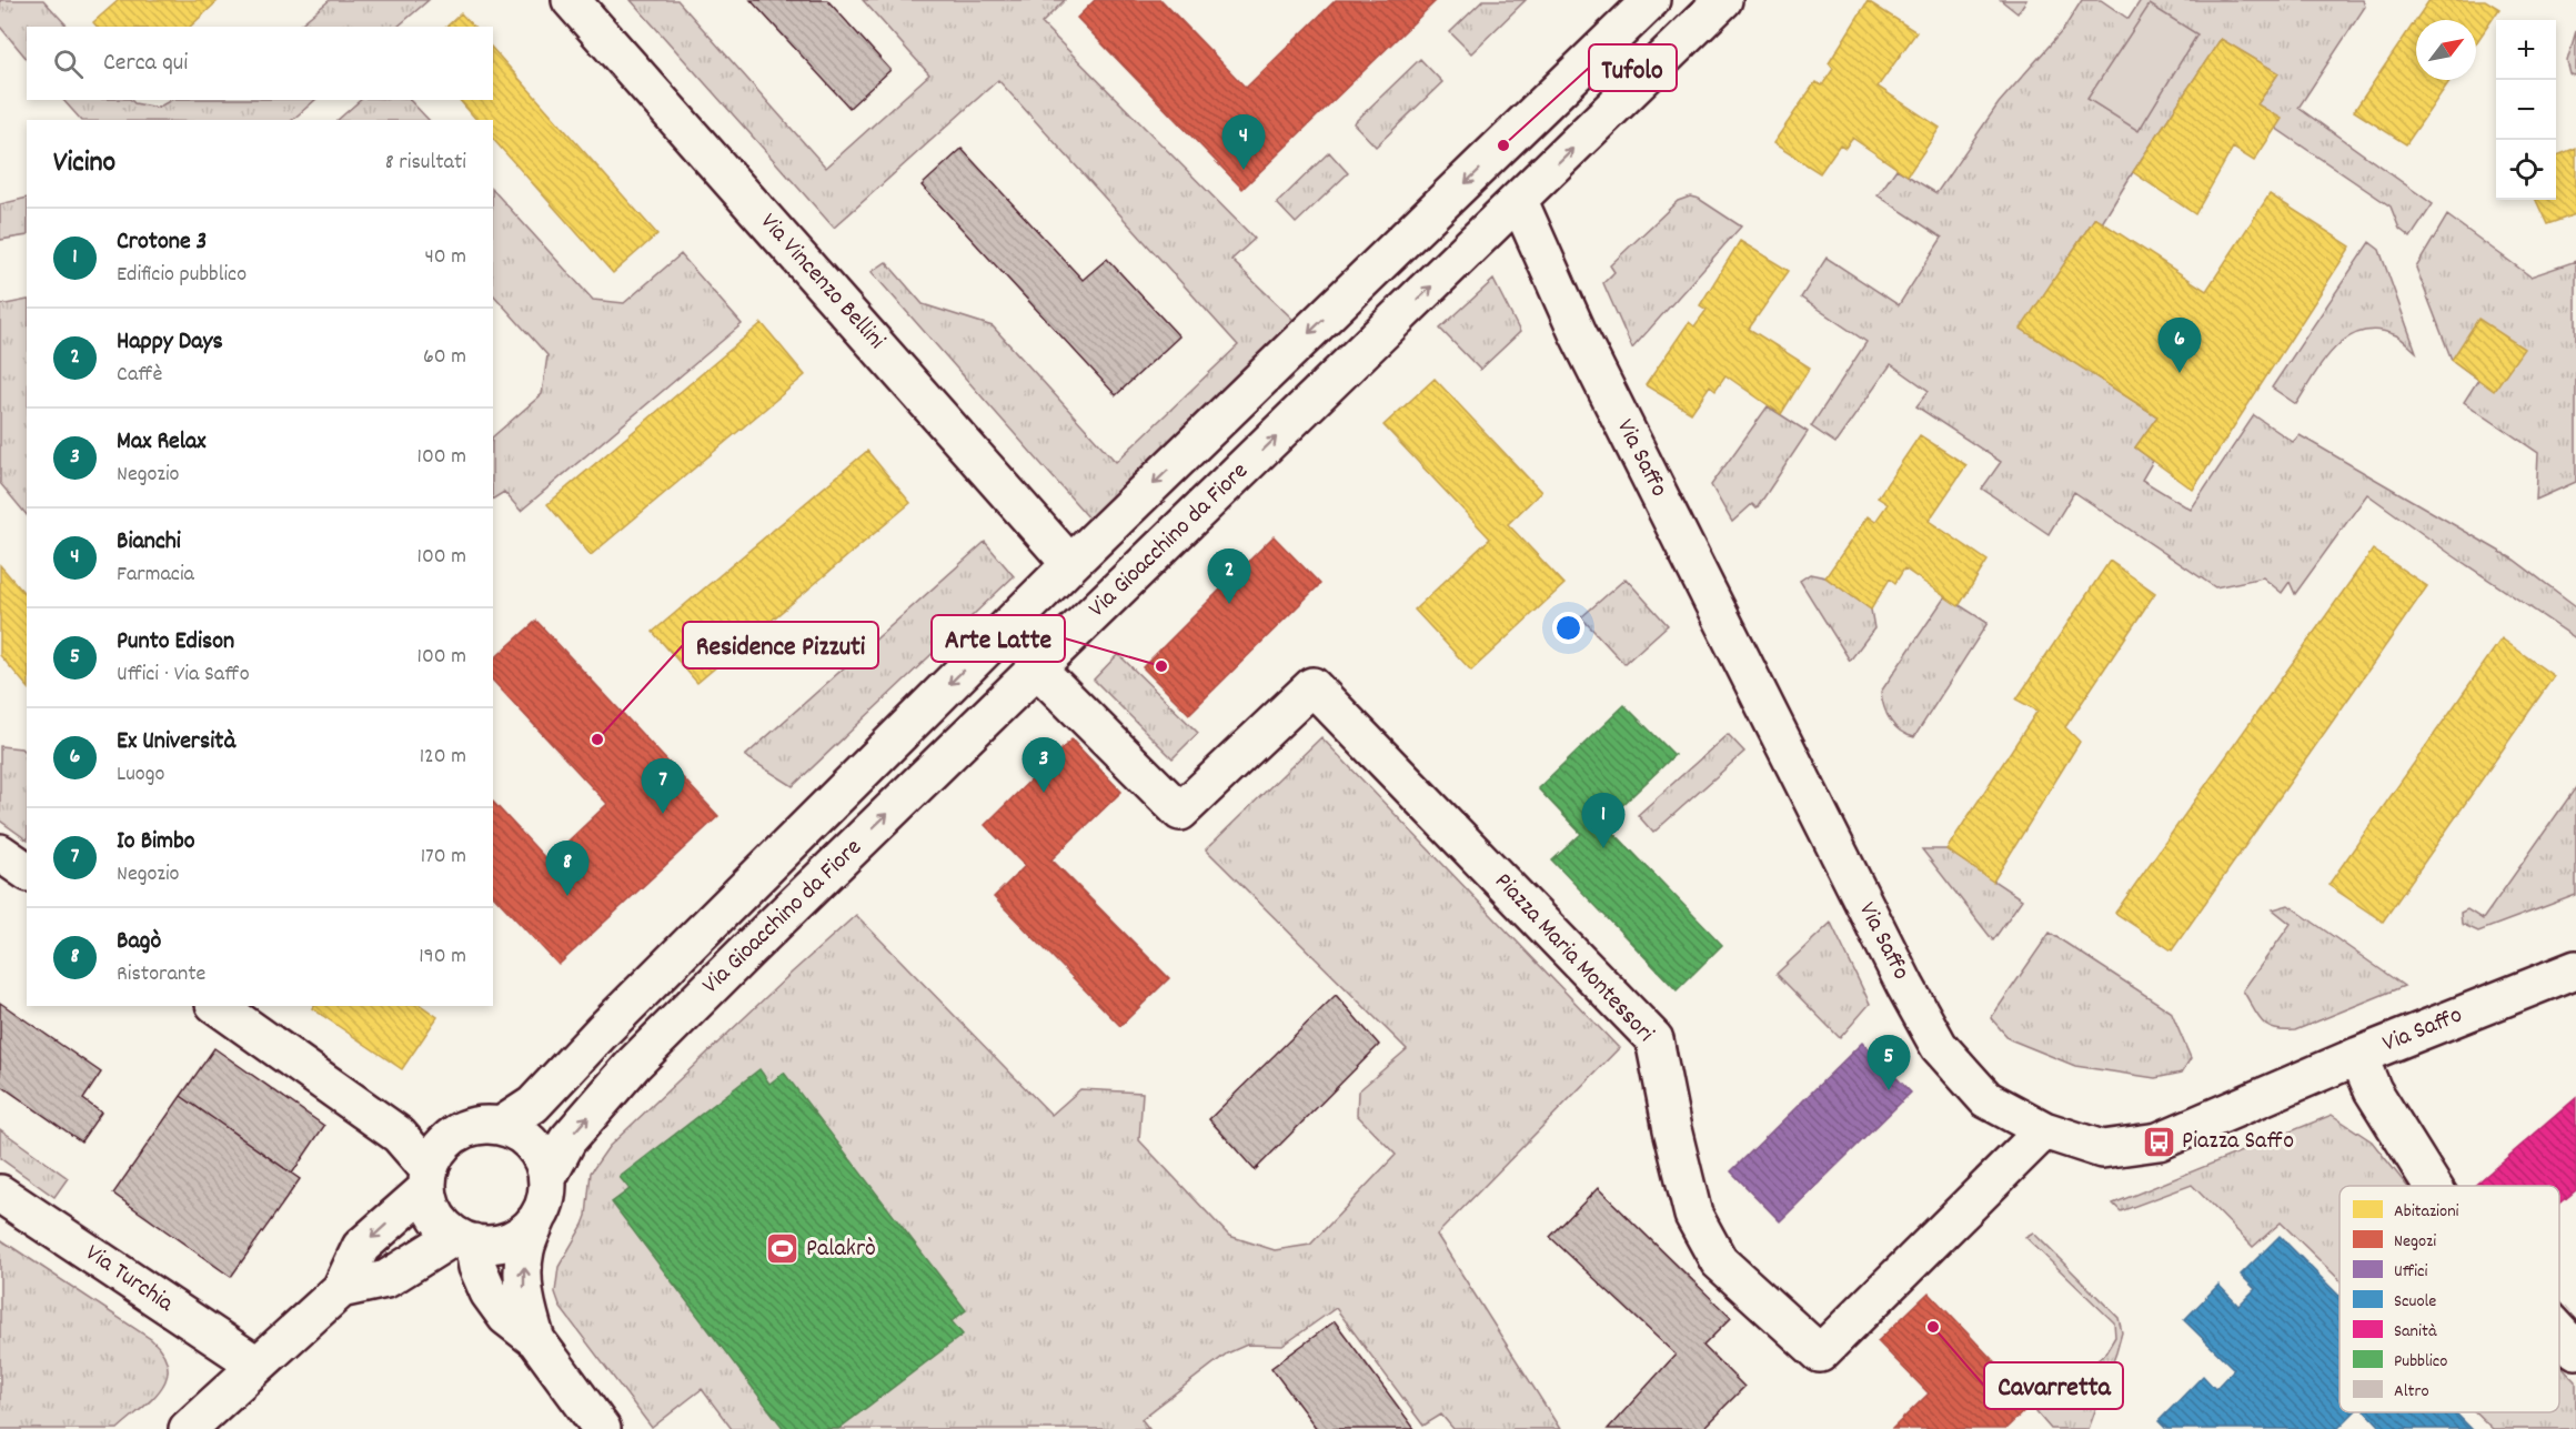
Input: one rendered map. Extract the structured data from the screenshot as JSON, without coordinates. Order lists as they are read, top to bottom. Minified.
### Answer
{"streets":{"street":["Via Vincenzo Bellini","Via Saffo","Via Gioacchino da Fiore","Piazza Maria Montessori","Via Turchia"]},"crossings":[["Via Vincenzo Bellini","Via Gioacchino da Fiore"],["Via Saffo","Via Gioacchino da Fiore"],["Via Saffo","Piazza Maria Montessori"],["Via Gioacchino da Fiore","Piazza Maria Montessori"]],"places":{"other":["Tufolo","Arte Latte","Residence Pizzuti","Cavarretta"],"bus stop":["Piazza Saffo"],"sports":["Palakrò"]},"legend":["Abitazioni","Negozi","Uffici","Scuole","Sanità","Pubblico","Altro"],"north":"top right","page":{"map_buttons":["+","−"],"search":"Cerca qui","pins":["4","6","2","3","7","1","8","5"],"heading":["Vicino","8 risultati"],"list":[{"mark":"1","name":"Crotone 3","note":"Edificio pubblico","value":"40 m"},{"mark":"2","name":"Happy Days","note":"Caffè","value":"60 m"},{"mark":"3","name":"Max Relax","note":"Negozio","value":"100 m"},{"mark":"4","name":"Bianchi","note":"Farmacia","value":"100 m"},{"mark":"5","name":"Punto Edison","note":"Uffici · Via Saffo","value":"100 m"},{"mark":"6","name":"Ex Università","note":"Luogo","value":"120 m"},{"mark":"7","name":"Io Bimbo","note":"Negozio","value":"170 m"},{"mark":"8","name":"Bagò","note":"Ristorante","value":"190 m"}]}}
